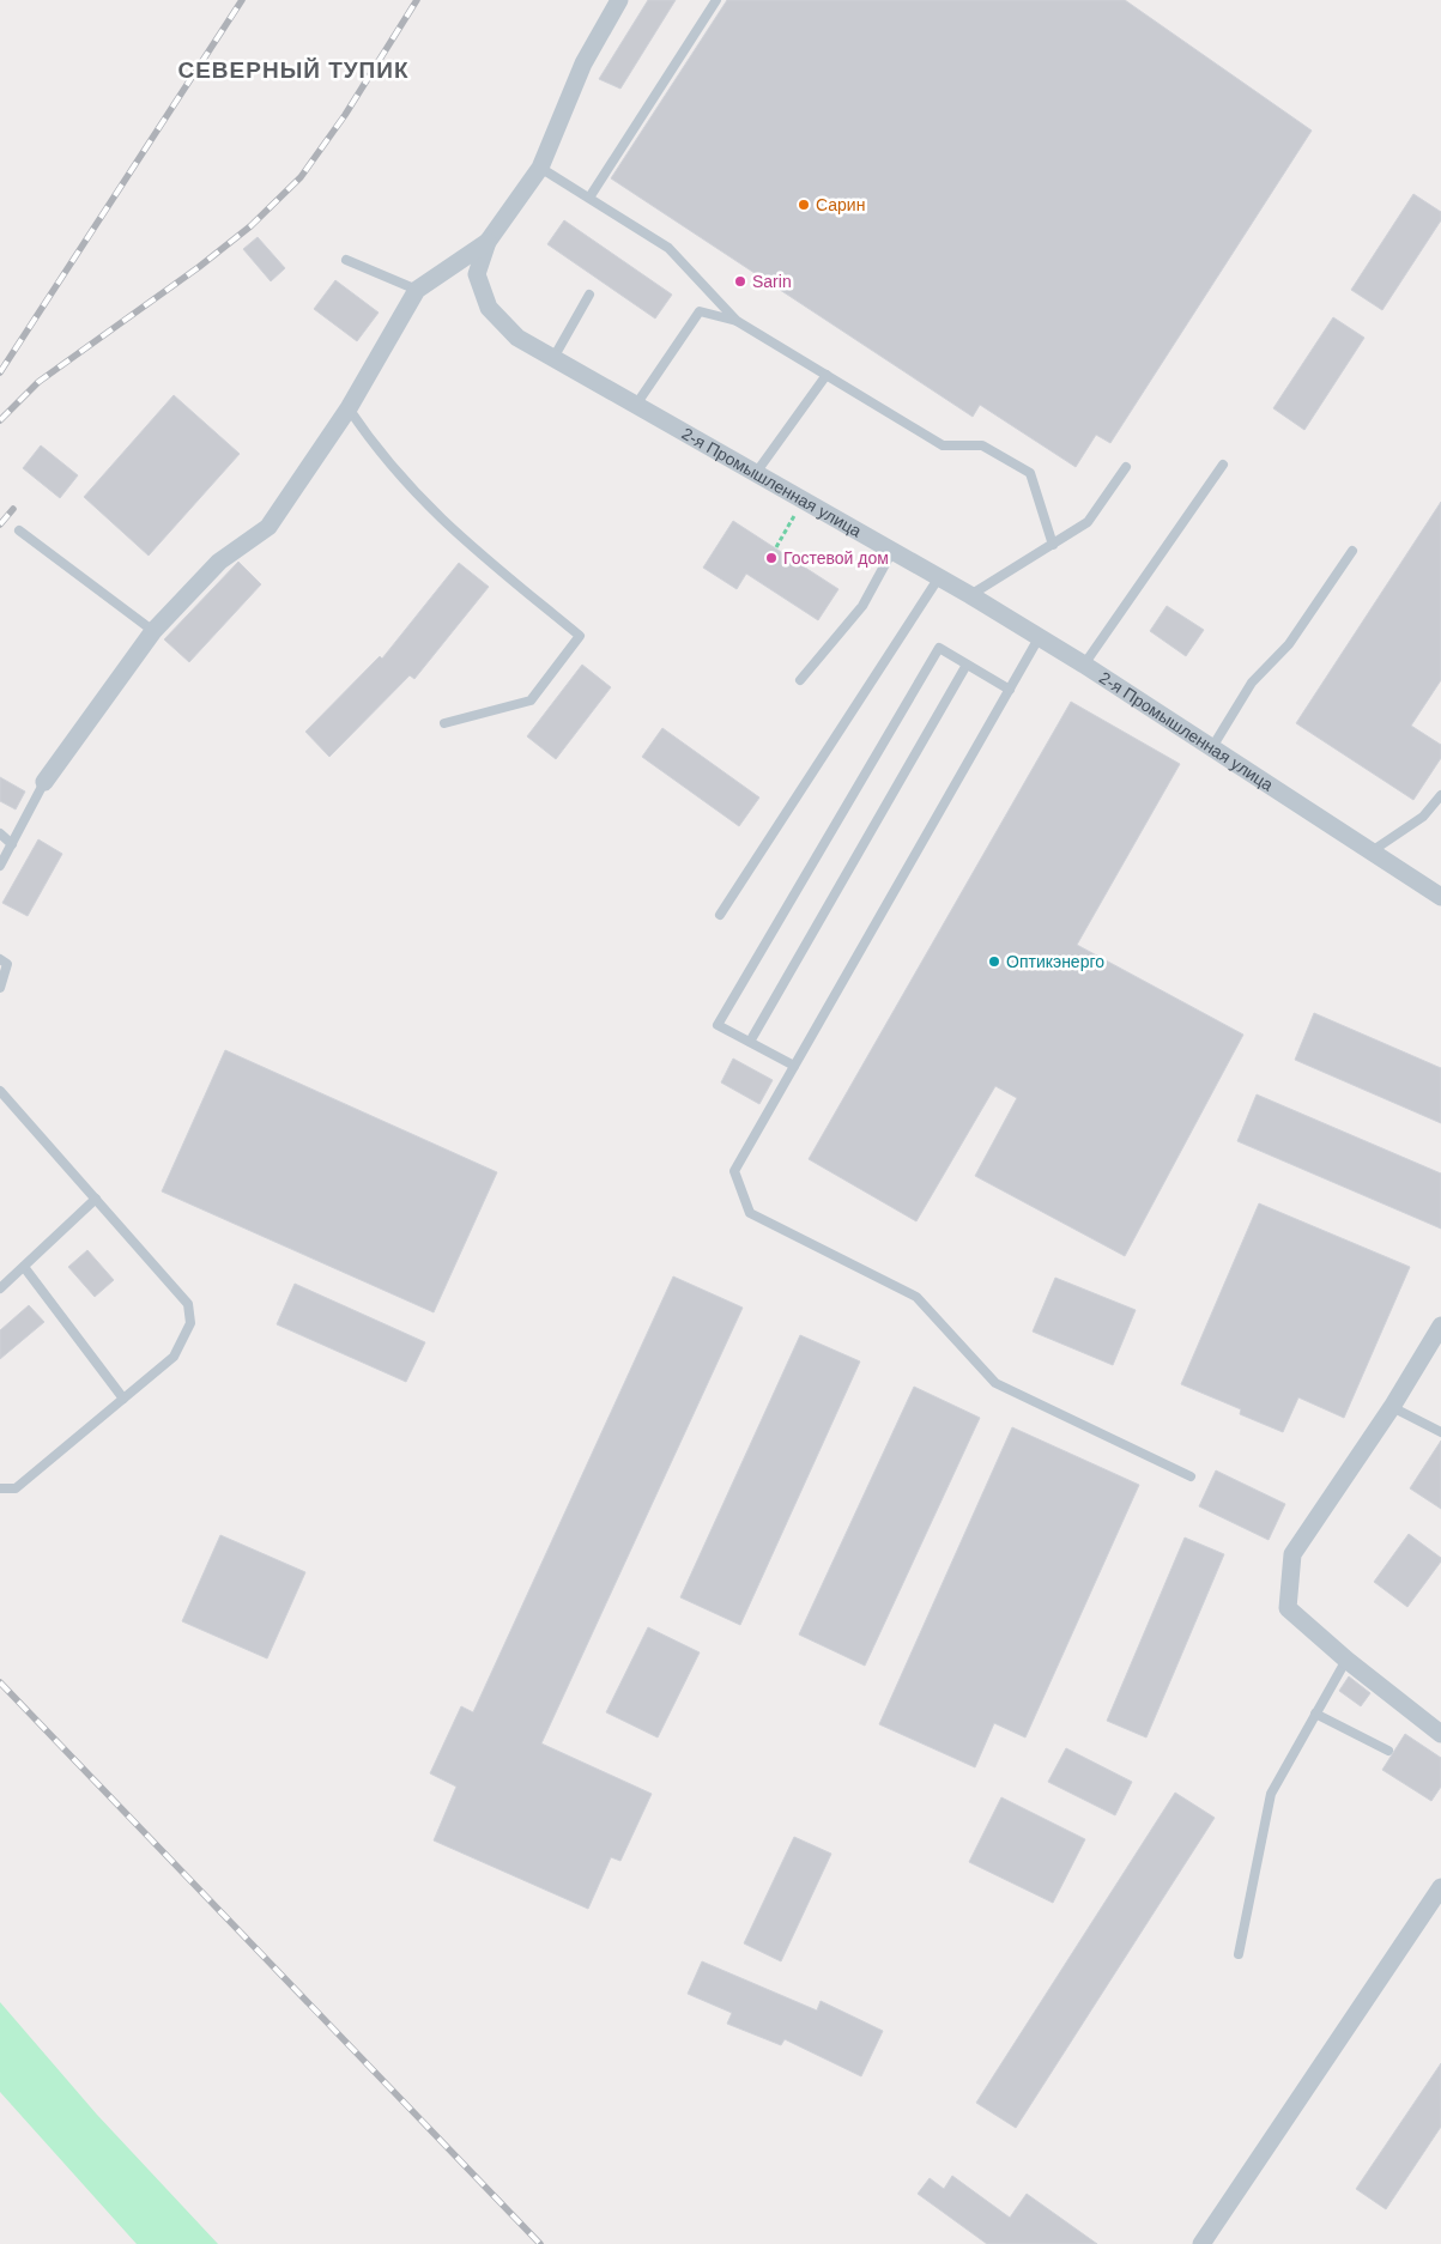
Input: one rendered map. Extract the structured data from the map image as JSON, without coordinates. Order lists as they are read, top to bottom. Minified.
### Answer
{"streets":{"street":["2-я Промышленная улица"]},"districts":["СЕВЕРНЫЙ ТУПИК"],"places":["Сарин","Sarin","Гостевой дом","Оптикэнерго"]}
